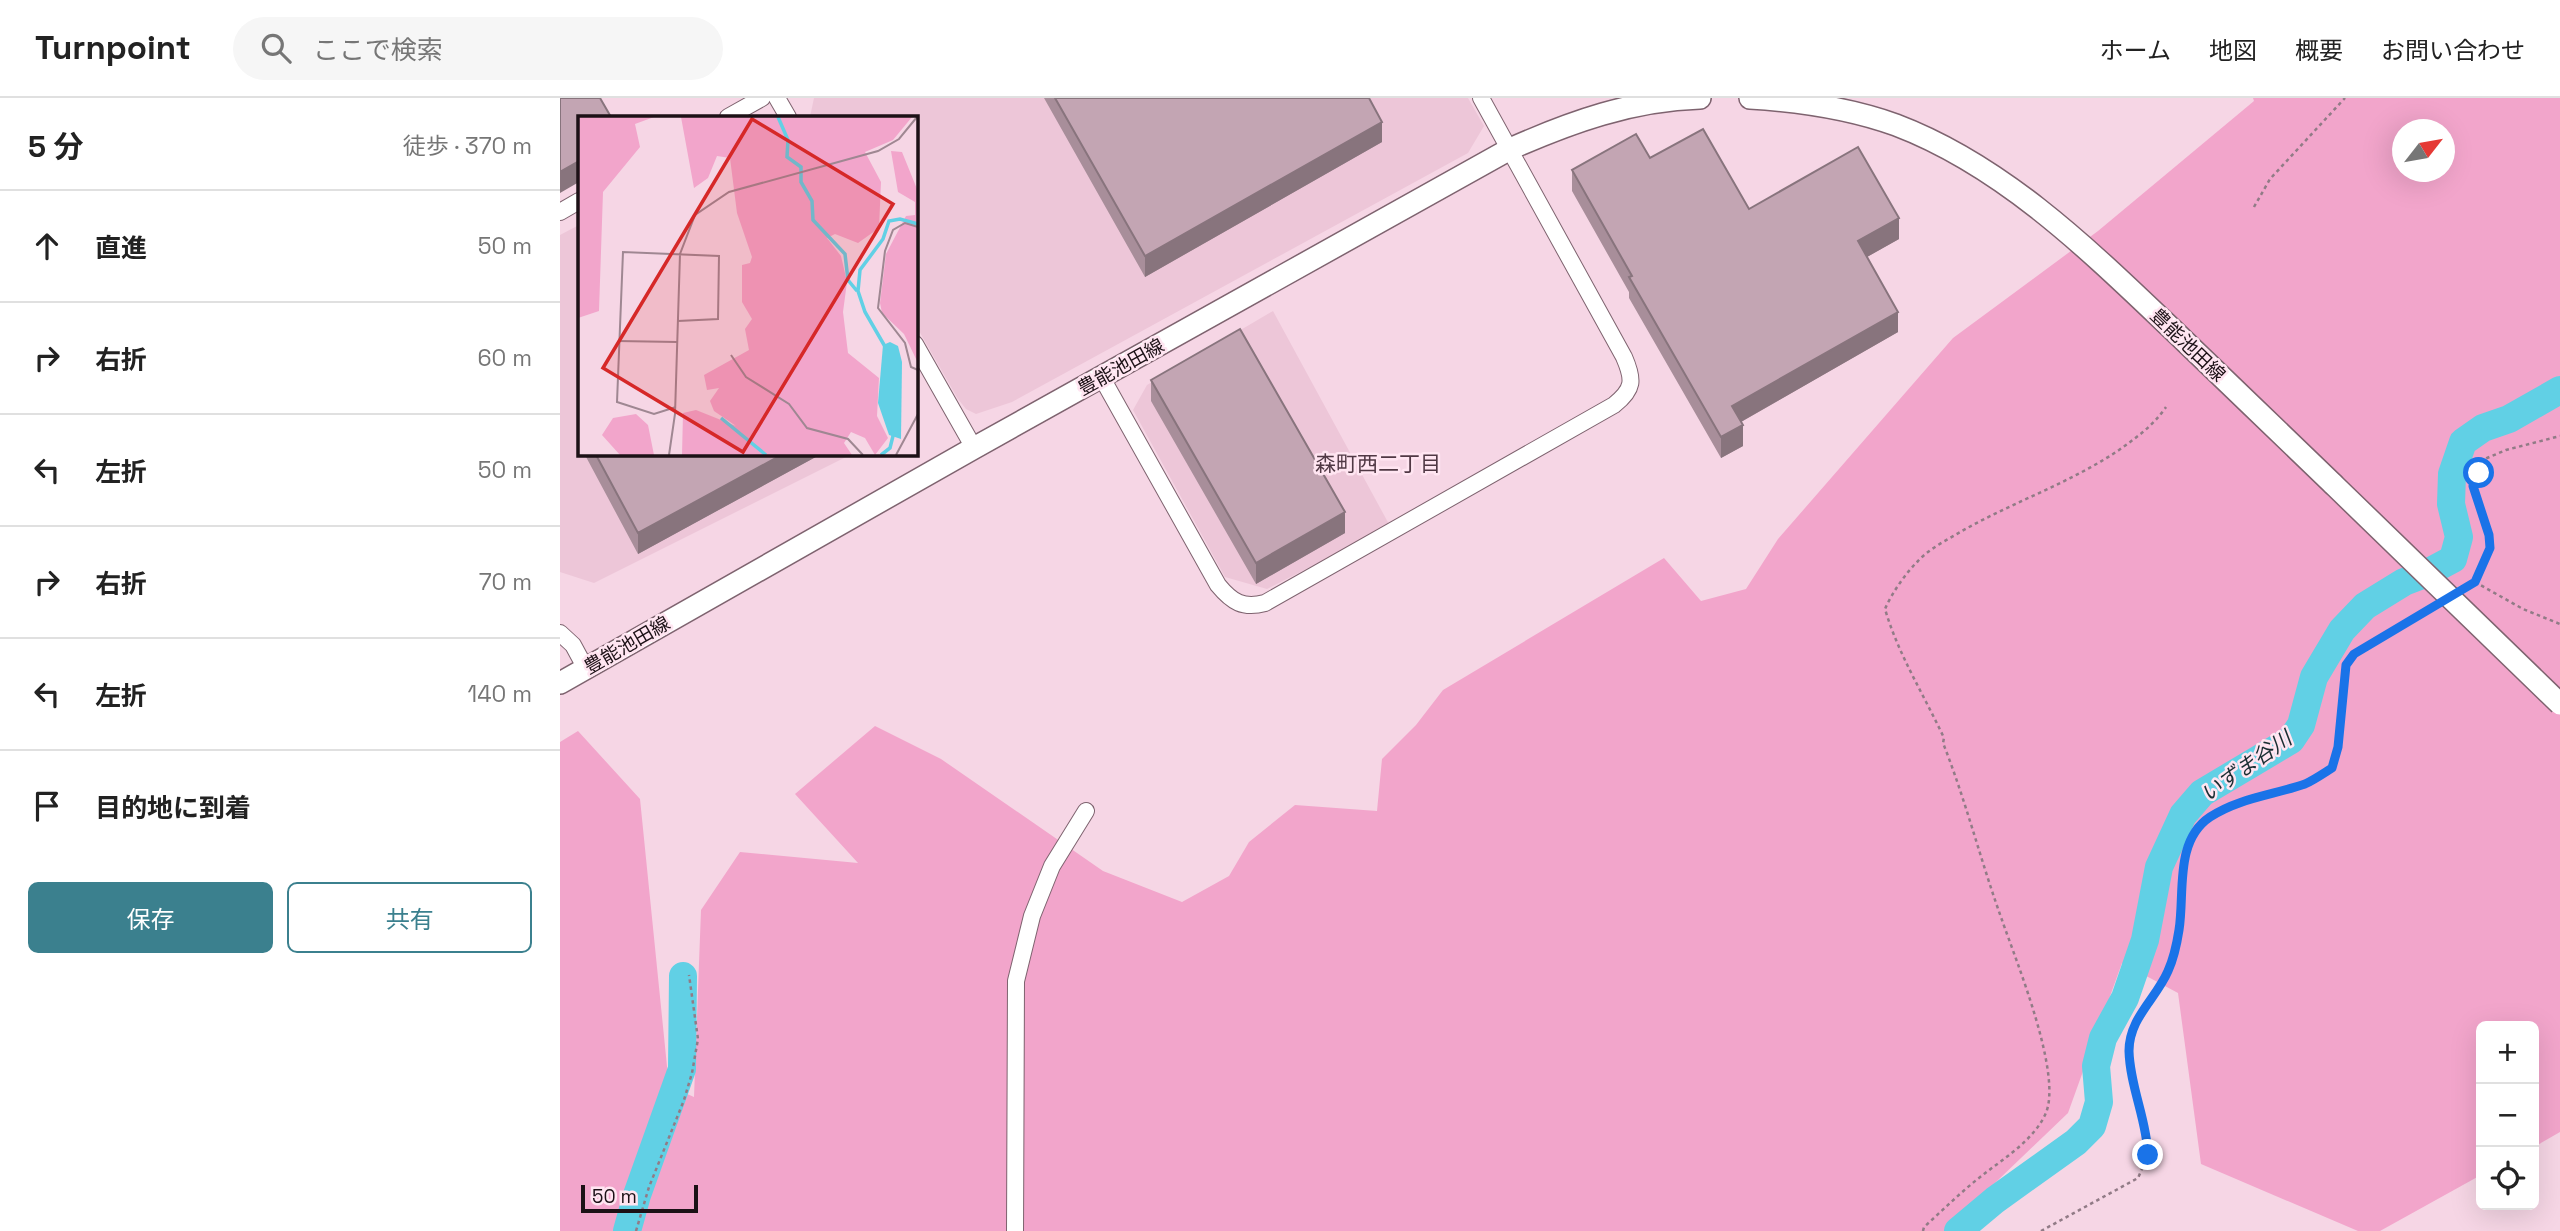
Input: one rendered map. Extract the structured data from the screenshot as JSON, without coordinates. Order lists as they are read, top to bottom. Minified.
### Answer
{"streets":{"main road":["豊能池田線"]},"districts":["森町西二丁目"],"water":["いずま谷川"],"scale_bar":"50 m","north":"top right","page":{"header":"Turnpoint","search":"ここで検索","nav":["ホーム","地図","概要","お問い合わせ"],"heading":["5 分","徒歩 · 370 m"],"list":[["直進","50 m"],["右折","60 m"],["左折","50 m"],["右折","70 m"],["左折","140 m"],"目的地に到着"],"buttons":["保存","共有"],"map_buttons":["+","−"],"scale":"50 m"}}
